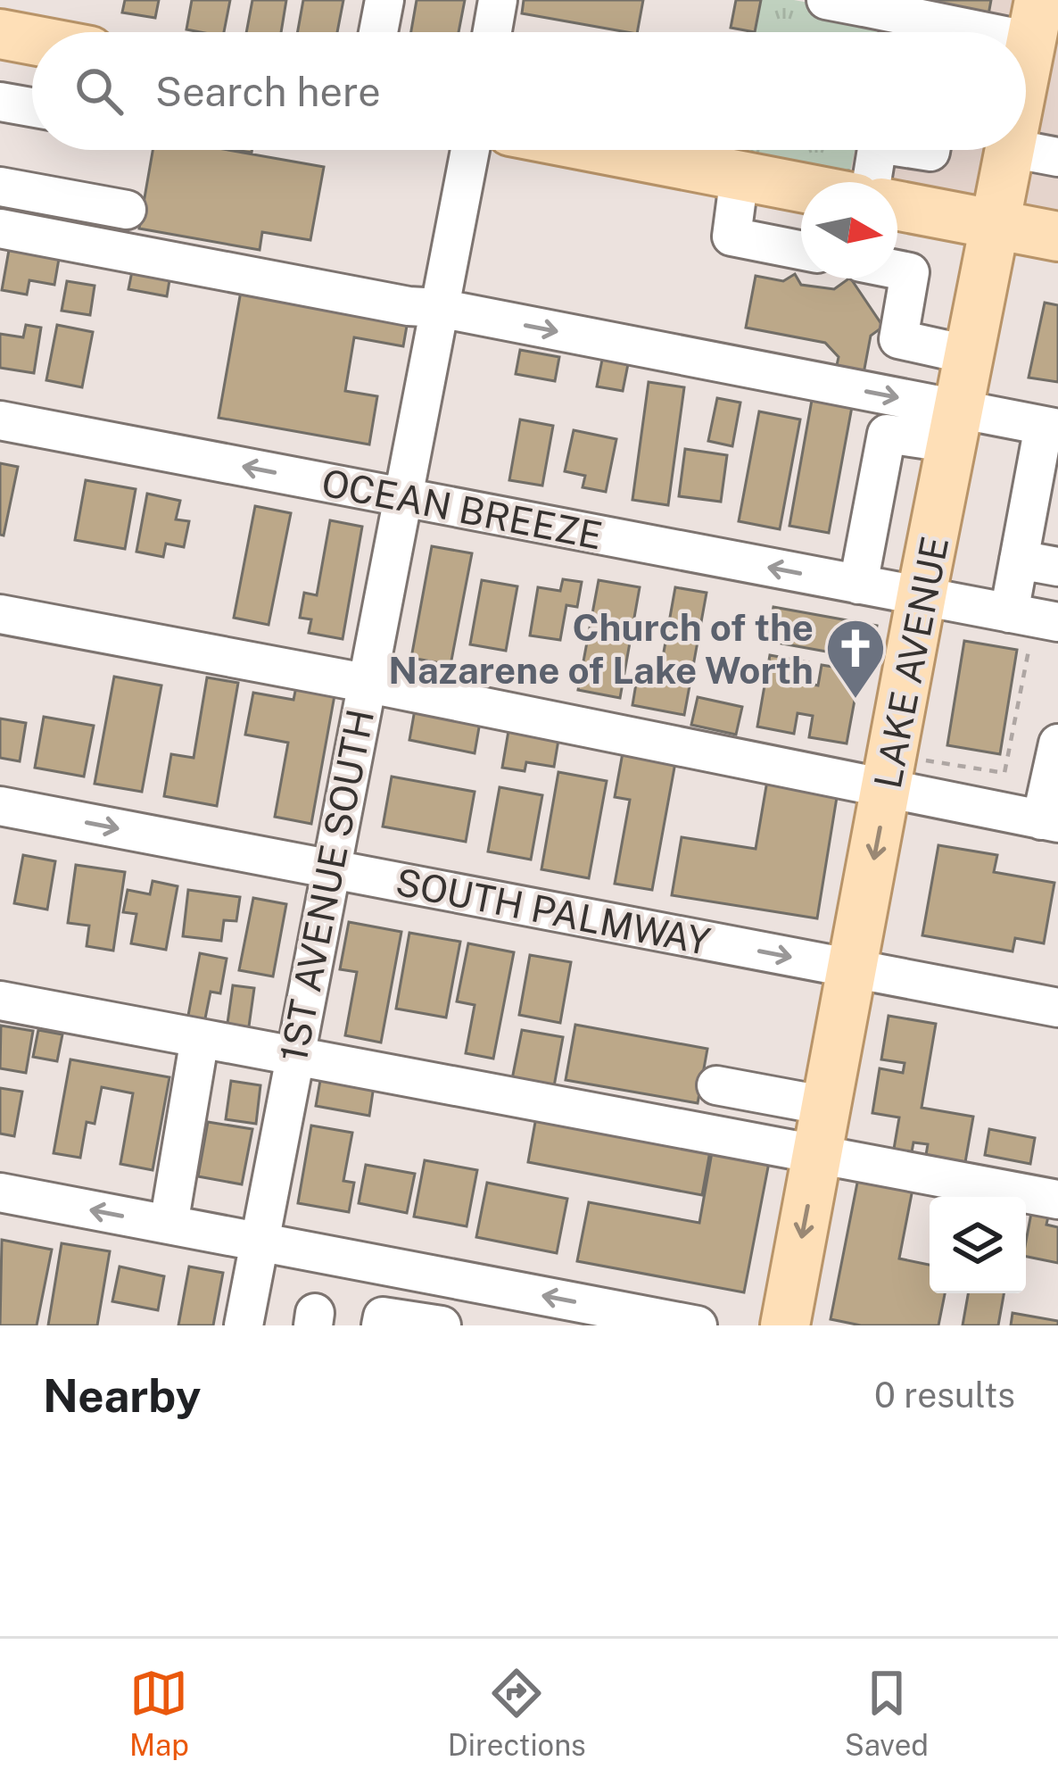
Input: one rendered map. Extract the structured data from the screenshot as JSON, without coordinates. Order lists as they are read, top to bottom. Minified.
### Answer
{"streets":{"main road":["LAKE AVENUE"],"street":["OCEAN BREEZE","1ST AVENUE SOUTH","SOUTH PALMWAY"]},"crossings":[["OCEAN BREEZE","LAKE AVENUE"],["OCEAN BREEZE","1ST AVENUE SOUTH"],["LAKE AVENUE","SOUTH PALMWAY"],["1ST AVENUE SOUTH","SOUTH PALMWAY"]],"places":{"church":["Church of the Nazarene of Lake Worth"]},"north":"right","page":{"search":"Search here","heading":["Nearby","0 results"],"nav":["Map","Directions","Saved"]}}
